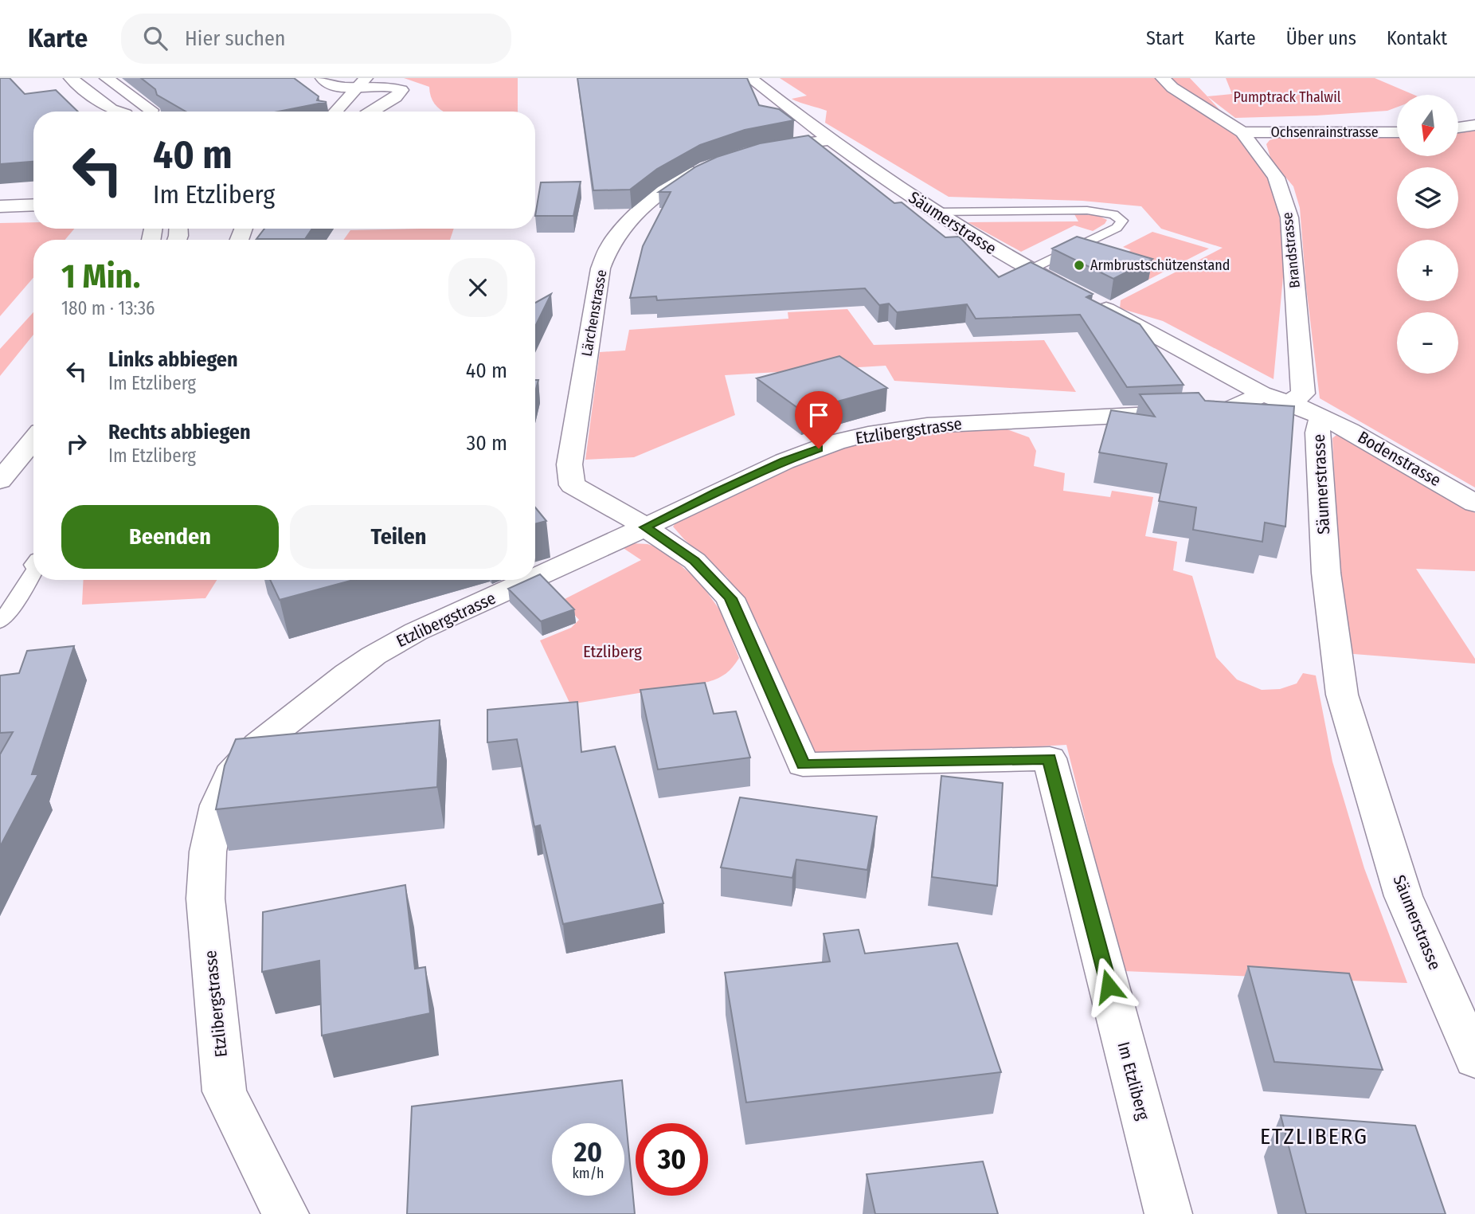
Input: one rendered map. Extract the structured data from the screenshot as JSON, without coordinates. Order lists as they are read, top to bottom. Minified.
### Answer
{"streets":{"street":["Ochsenrainstrasse","Säumerstrasse","Brandstrasse","Lärchenstrasse","Etzlibergstrasse","Bodenstrasse","Im Etzliberg"]},"crossings":[["Ochsenrainstrasse","Brandstrasse"],["Säumerstrasse","Brandstrasse"],["Säumerstrasse","Etzlibergstrasse"],["Säumerstrasse","Bodenstrasse"],["Lärchenstrasse","Etzlibergstrasse"],["Lärchenstrasse","Im Etzliberg"],["Etzlibergstrasse","Im Etzliberg"]],"districts":["ETZLIBERG"],"parks":["Pumptrack Thalwil","Etzliberg"],"places":["Armbrustschützenstand"],"north":"bottom","page":{"header":"Karte","search":"Hier suchen","nav":["Start","Karte","Über uns","Kontakt"],"map_buttons":["+","−"],"turn":["40 m","Im Etzliberg"],"heading":["1 Min.","180 m · 13:36"],"list":[{"name":"Links abbiegen","note":"Im Etzliberg","value":"40 m"},{"name":"Rechts abbiegen","note":"Im Etzliberg","value":"30 m"}],"buttons":["Beenden","Teilen"],"speed":"20 km/h","limit":"30"}}
